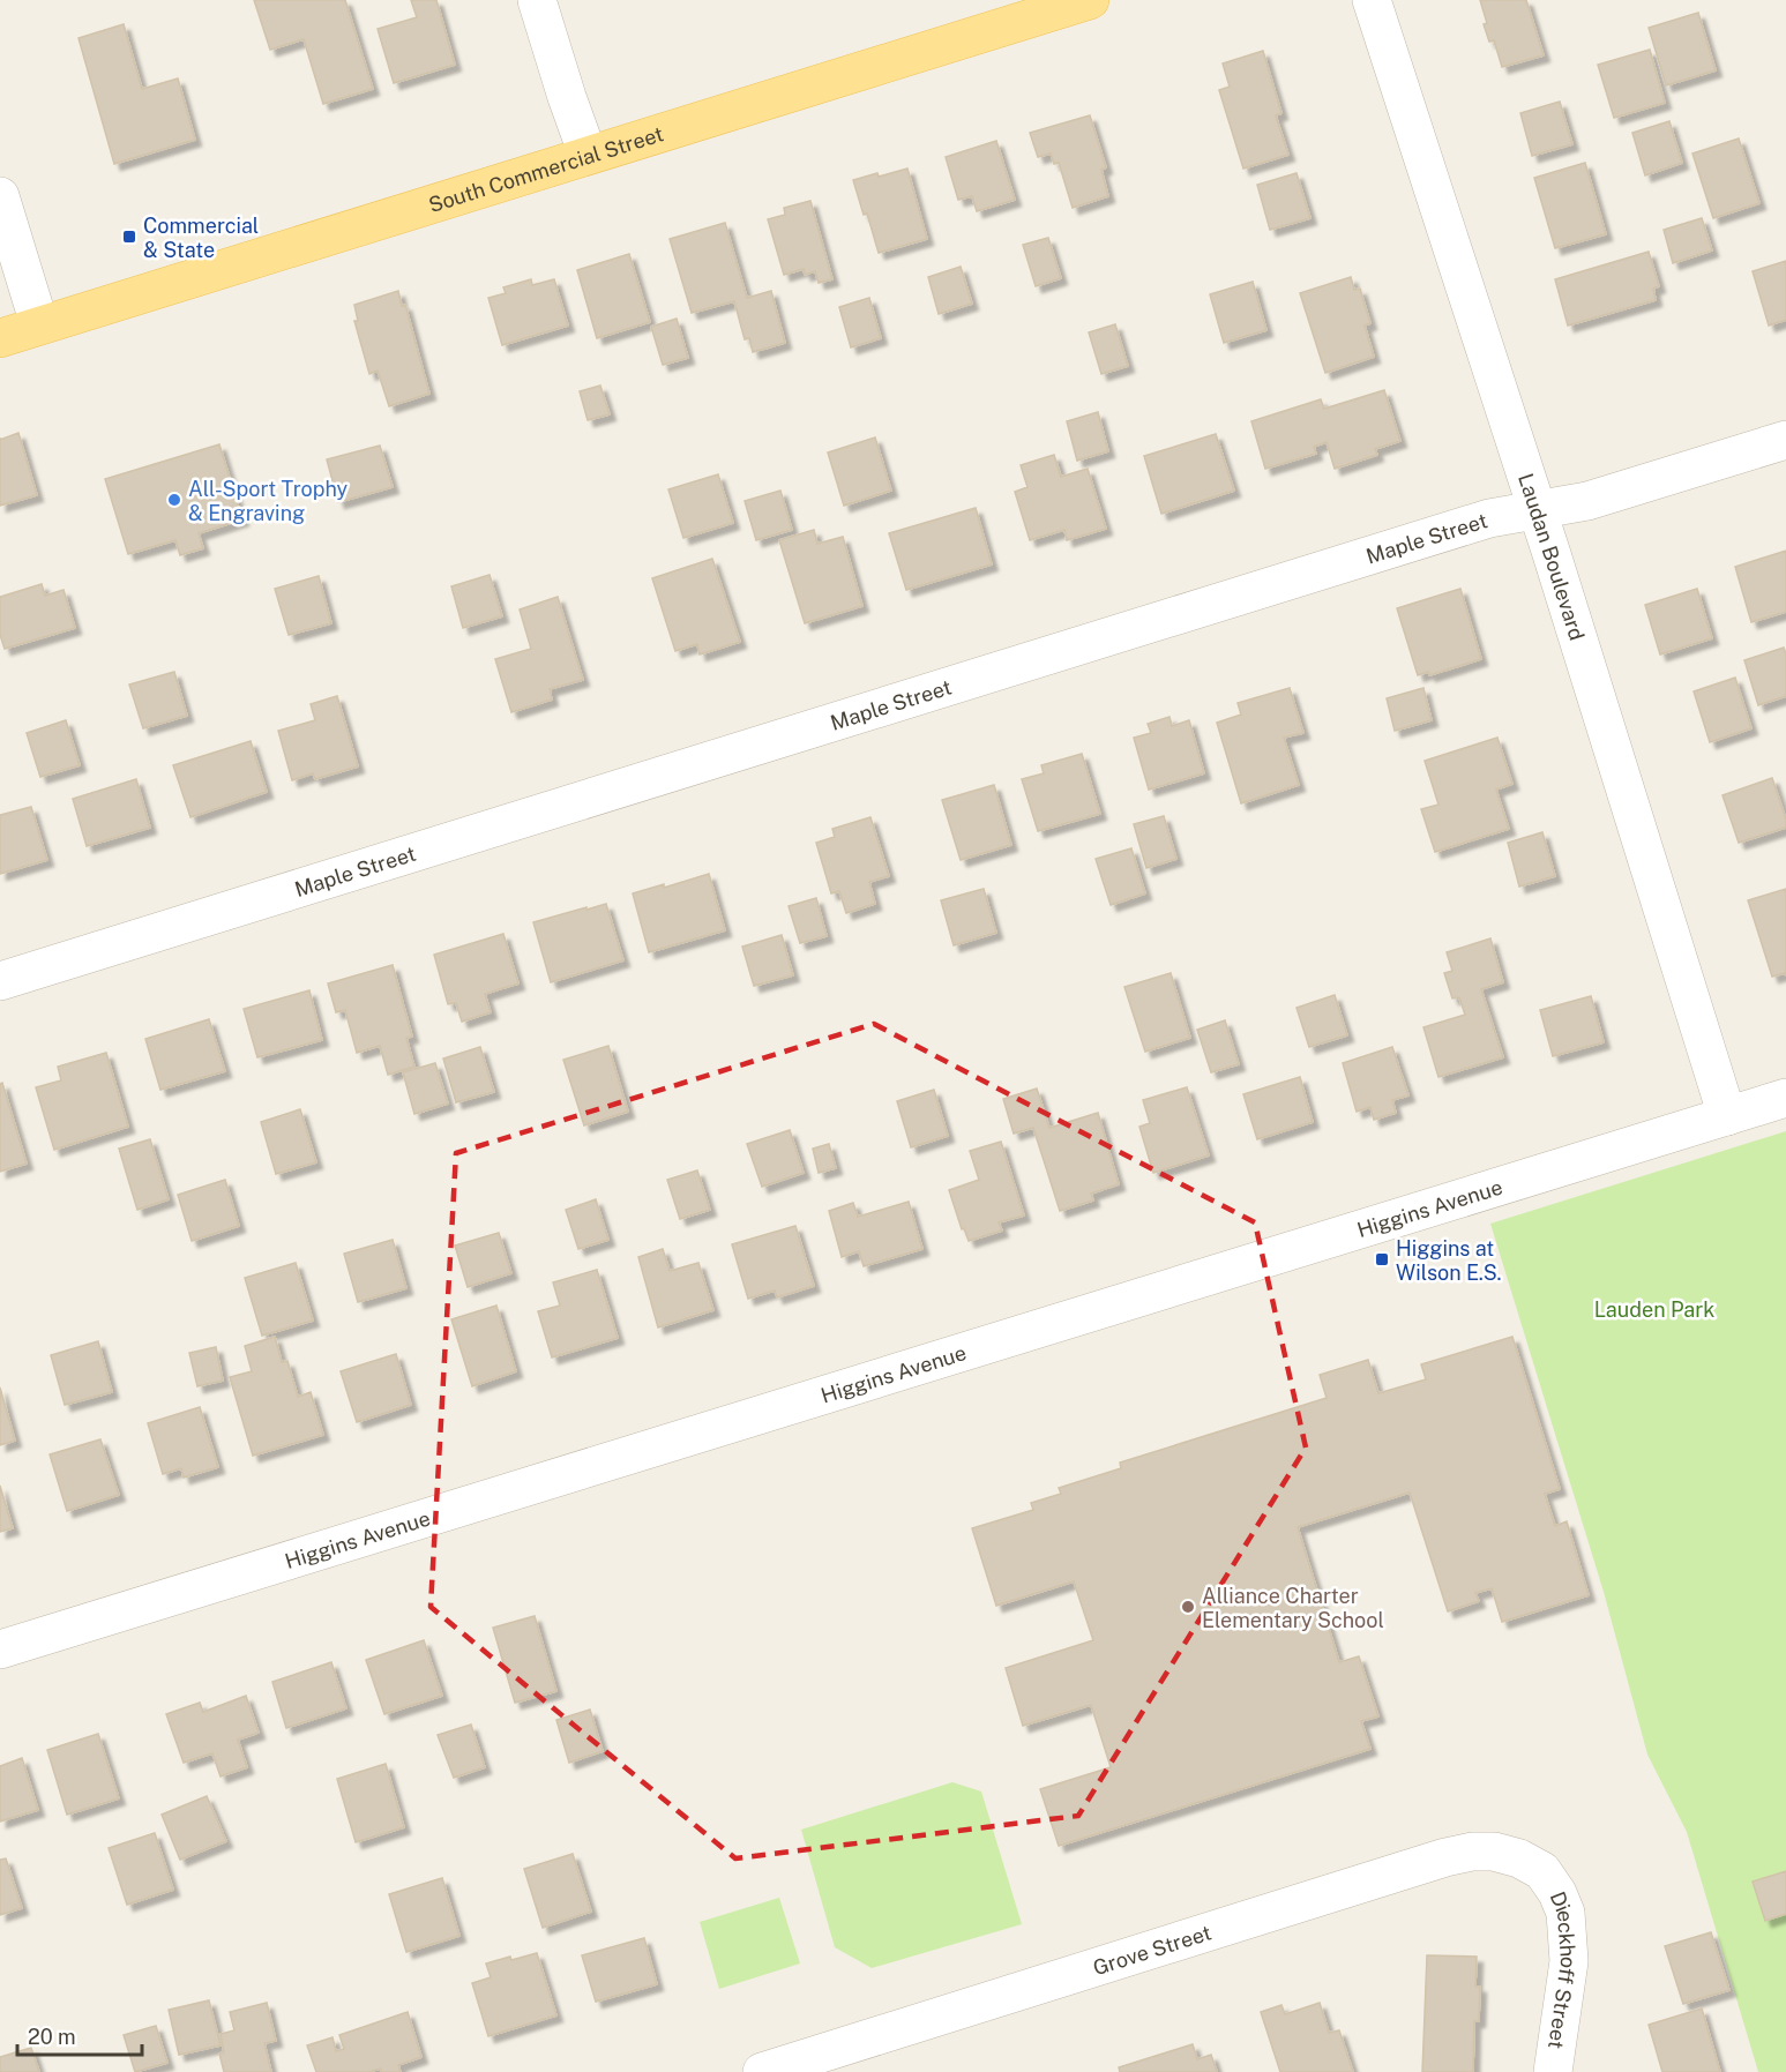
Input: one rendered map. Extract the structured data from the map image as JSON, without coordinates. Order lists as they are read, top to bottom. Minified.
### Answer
{"streets":{"main road":["South Commercial Street"],"street":["Maple Street","Laudan Boulevard","Higgins Avenue","Grove Street","Dieckhoff Street"]},"crossings":[["Maple Street","Laudan Boulevard"],["Laudan Boulevard","Higgins Avenue"],["Grove Street","Dieckhoff Street"]],"parks":["Lauden Park"],"places":{"transit":["Commercial & State","Higgins at Wilson E.S."],"other":["All-Sport Trophy & Engraving","Alliance Charter Elementary School"]},"scale_bar":"20 m"}
